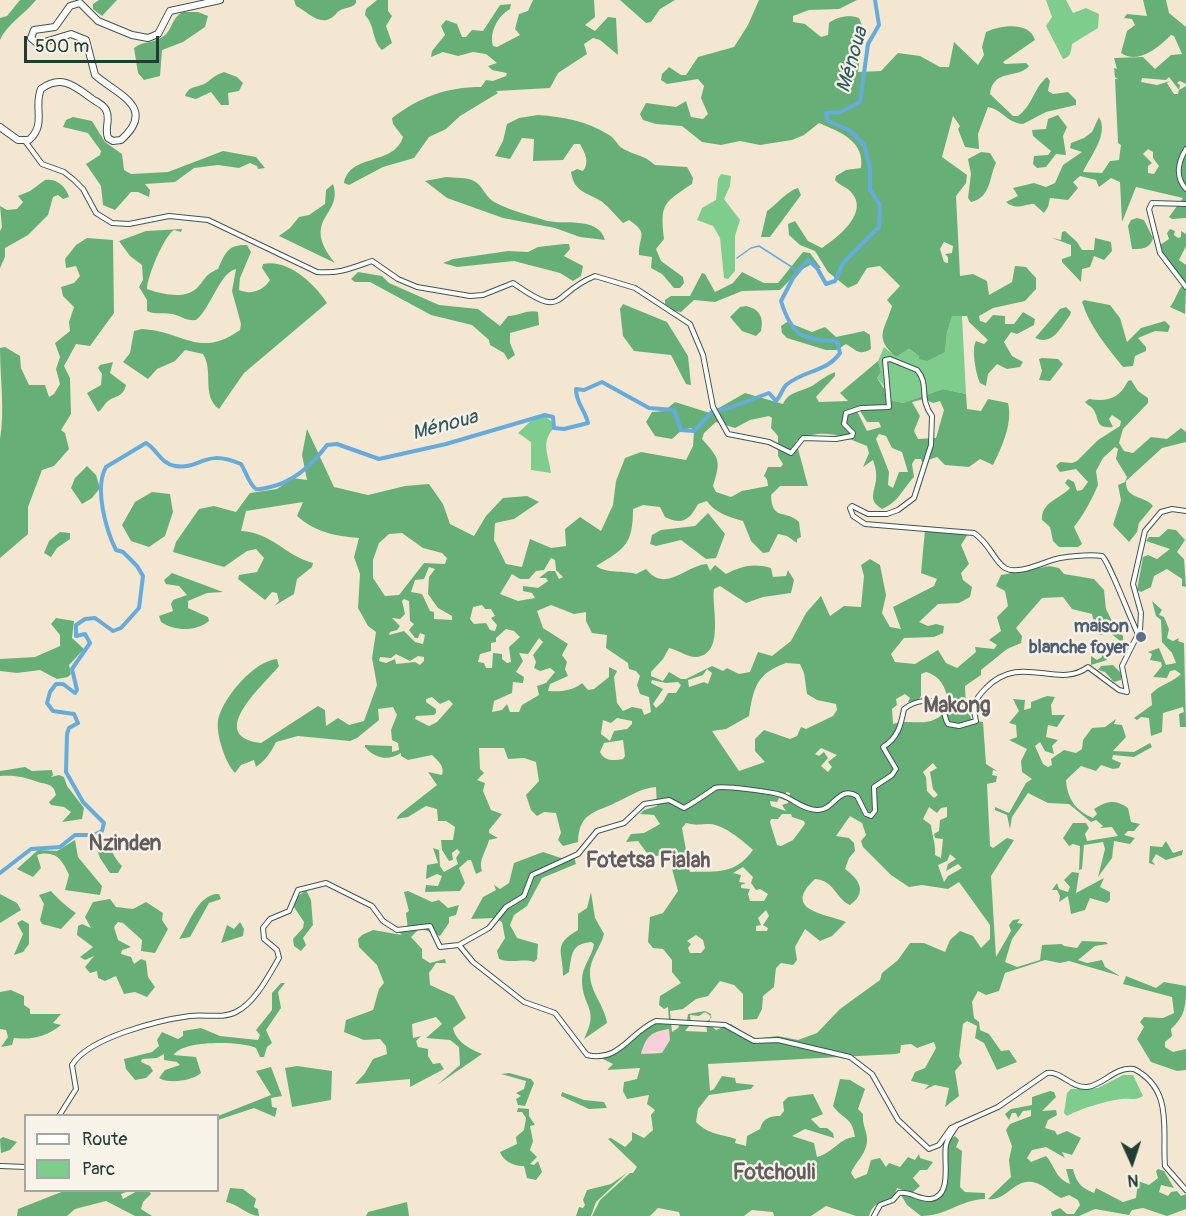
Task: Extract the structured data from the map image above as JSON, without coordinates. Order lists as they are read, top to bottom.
{
  "districts": [
    "Makong",
    "Nzinden",
    "Fotetsa Fialah",
    "Fotchouli"
  ],
  "water": ["Ménoua"],
  "places": ["maison blanche foyer"],
  "legend": ["Route", "Parc"],
  "scale_bar": "500 m",
  "north": "bottom"
}
